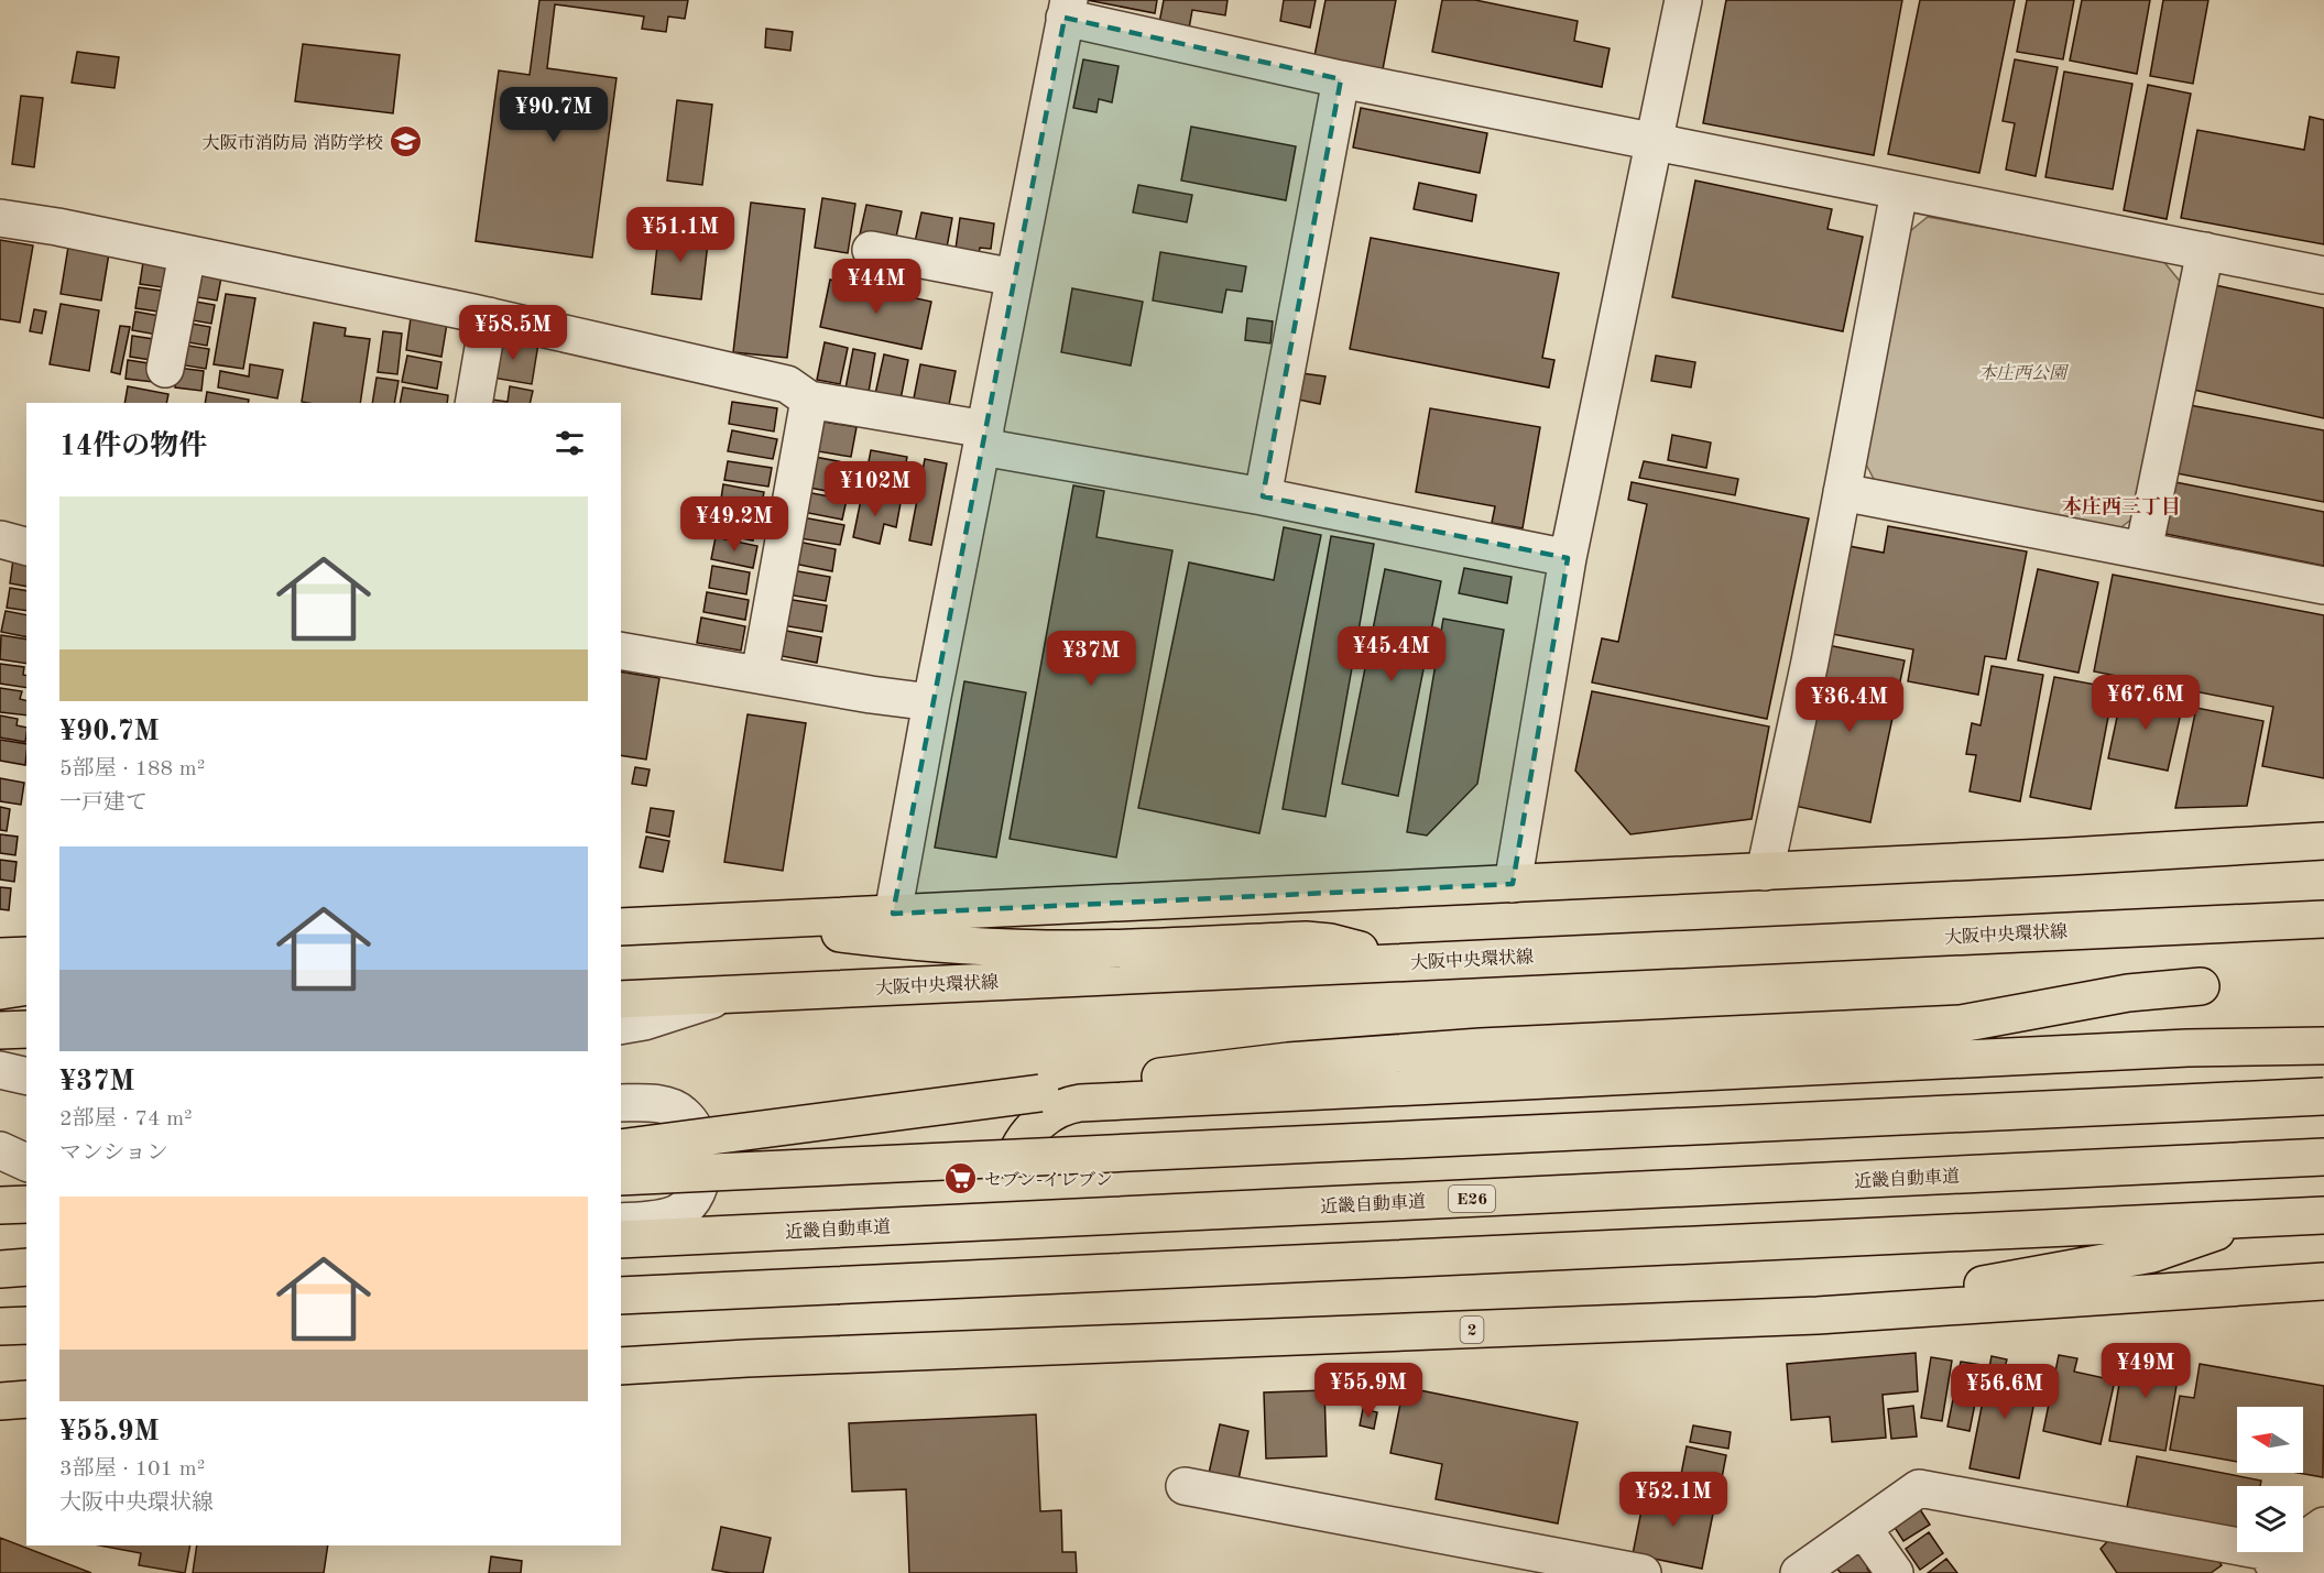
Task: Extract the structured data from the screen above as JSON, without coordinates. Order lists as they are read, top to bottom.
{
  "streets": {
    "main road": [
      "大阪中央環状線",
      "近畿自動車道",
      "E26",
      "2"
    ]
  },
  "districts": ["本庄西三丁目"],
  "parks": ["本庄西公園"],
  "places": {
    "school or university": ["大阪市消防局 消防学校"],
    "supermarket": ["セブン-イレブン"]
  },
  "north": "left",
  "page": {
    "price": [
      "¥90.7M",
      "¥51.1M",
      "¥44M",
      "¥58.5M",
      "¥102M",
      "¥49.2M",
      "¥45.4M",
      "¥37M",
      "¥67.6M",
      "¥36.4M",
      "¥49M",
      "¥55.9M",
      "¥56.6M",
      "¥52.1M"
    ],
    "heading": "14件の物件",
    "list": [
      {
        "name": "¥90.7M",
        "note": "5部屋 · 188 m² · 一戸建て"
      },
      {
        "name": "¥37M",
        "note": "2部屋 · 74 m² · マンション"
      },
      {
        "name": "¥55.9M",
        "note": "3部屋 · 101 m² · 大阪中央環状線"
      }
    ]
  }
}
